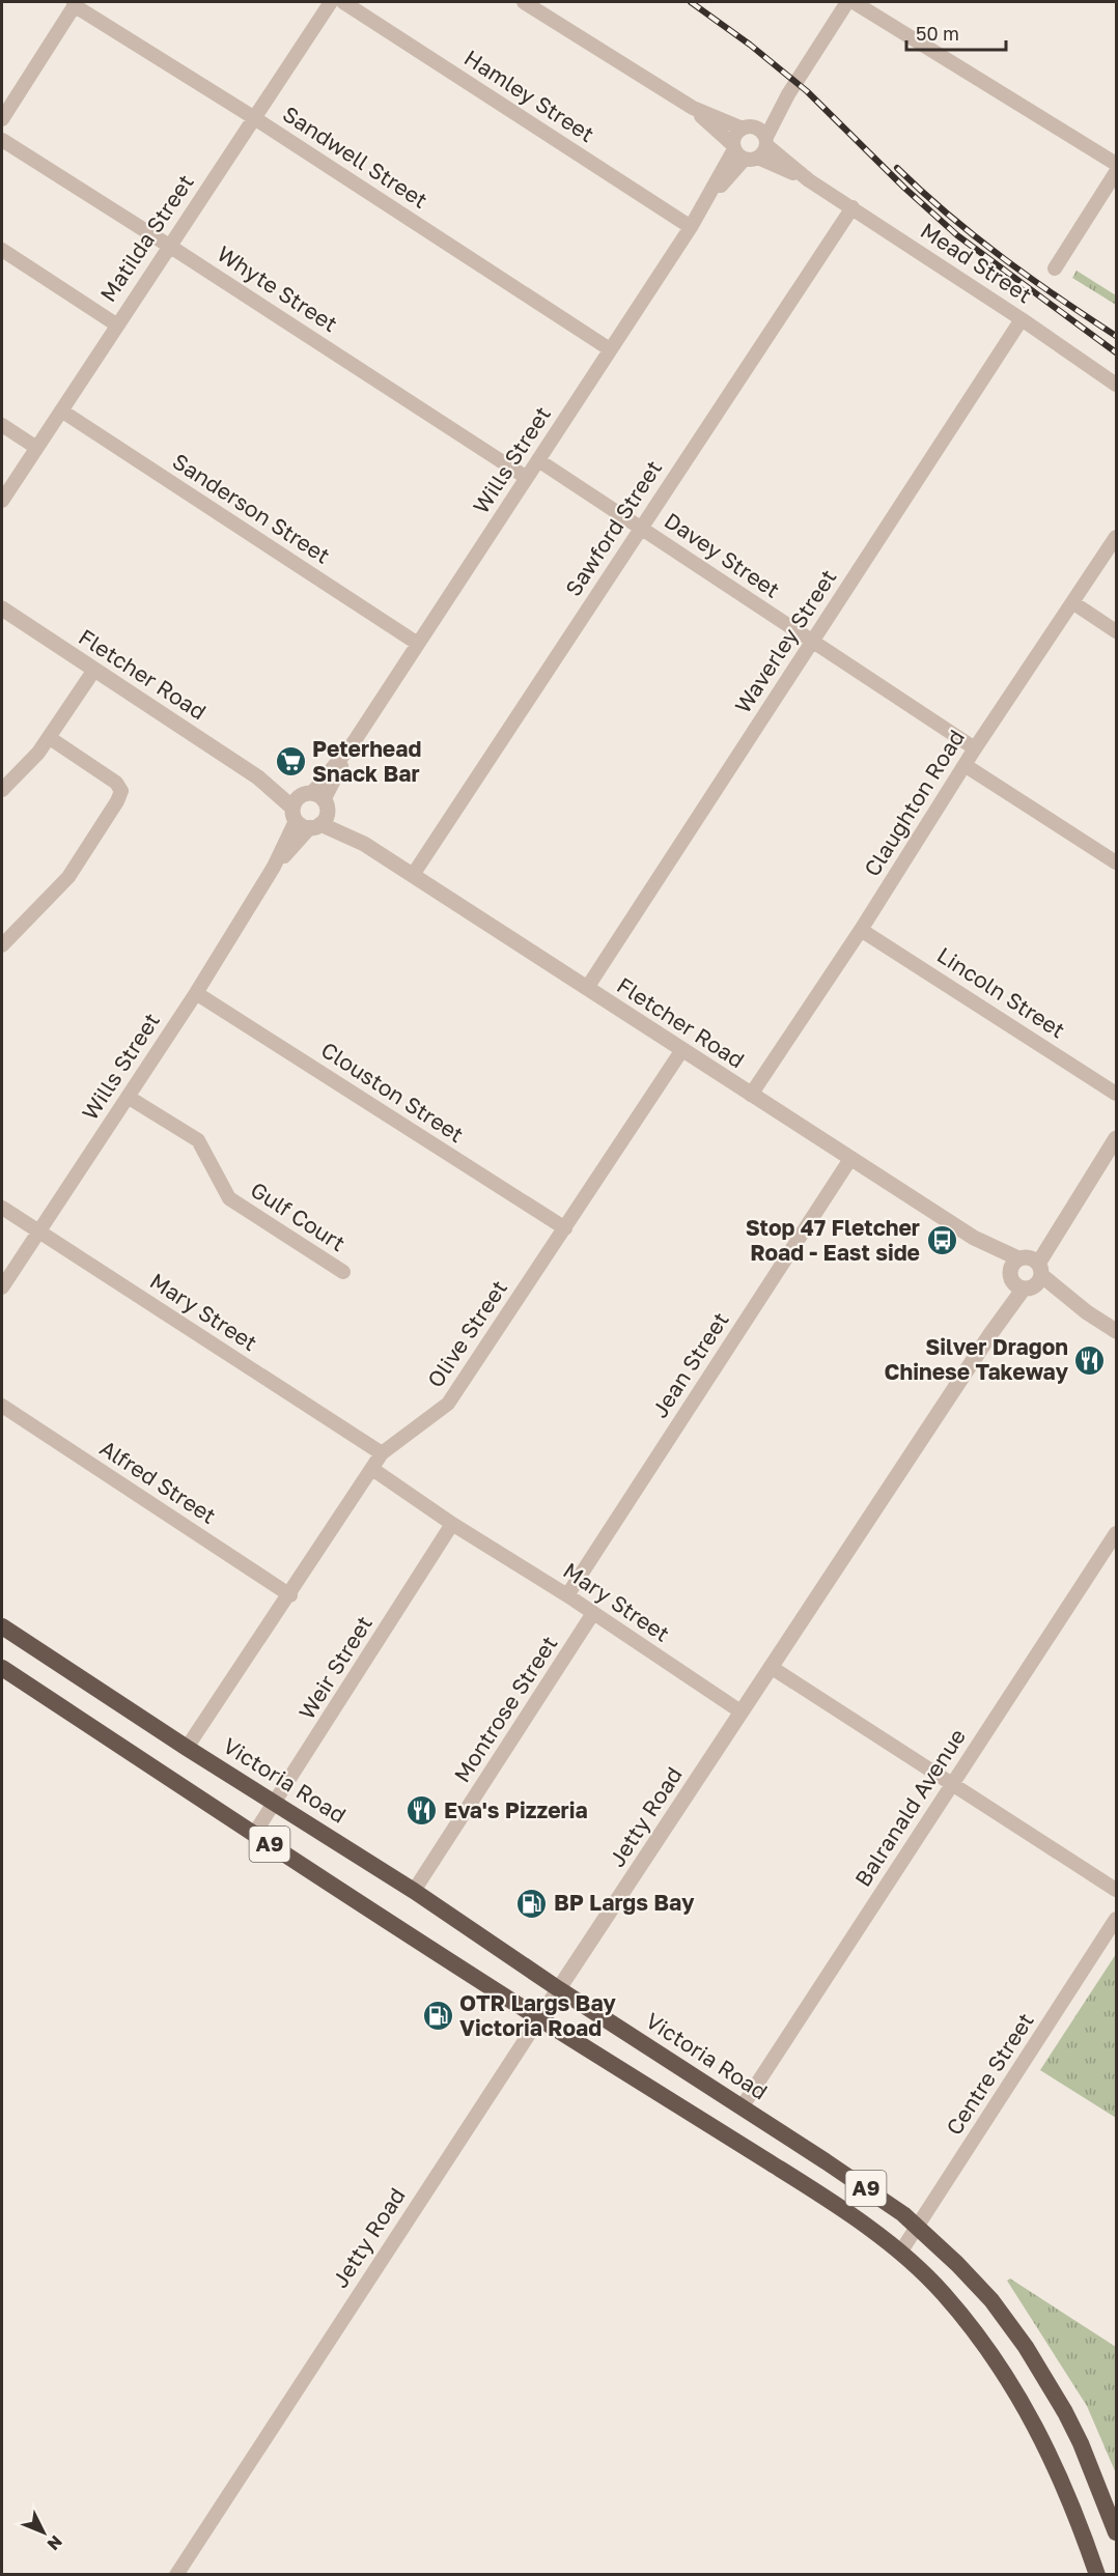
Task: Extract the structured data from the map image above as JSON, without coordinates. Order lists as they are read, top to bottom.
{
  "streets": {
    "highway": ["Victoria Road", "A9"],
    "street": [
      "Hamley Street",
      "Sandwell Street",
      "Matilda Street",
      "Mead Street",
      "Whyte Street",
      "Wills Street",
      "Sanderson Street",
      "Sawford Street",
      "Davey Street",
      "Waverley Street",
      "Fletcher Road",
      "Claughton Road",
      "Lincoln Street",
      "Clouston Street",
      "Gulf Court",
      "Mary Street",
      "Olive Street",
      "Jean Street",
      "Alfred Street",
      "Weir Street",
      "Montrose Street",
      "Balranald Avenue",
      "Jetty Road",
      "Centre Street"
    ]
  },
  "crossings": [
    ["Hamley Street", "Wills Street"],
    ["Sandwell Street", "Matilda Street"],
    ["Sandwell Street", "Wills Street"],
    ["Matilda Street", "Whyte Street"],
    ["Matilda Street", "Sanderson Street"],
    ["Mead Street", "Wills Street"],
    ["Mead Street", "Sawford Street"],
    ["Mead Street", "Waverley Street"],
    ["Whyte Street", "Wills Street"],
    ["Wills Street", "Sanderson Street"],
    ["Wills Street", "Davey Street"],
    ["Wills Street", "Fletcher Road"],
    ["Wills Street", "Clouston Street"],
    ["Wills Street", "Gulf Court"],
    ["Wills Street", "Mary Street"],
    ["Sawford Street", "Davey Street"],
    ["Sawford Street", "Fletcher Road"],
    ["Davey Street", "Waverley Street"],
    ["Davey Street", "Claughton Road"],
    ["Waverley Street", "Fletcher Road"],
    ["Fletcher Road", "Claughton Road"],
    ["Fletcher Road", "Olive Street"],
    ["Fletcher Road", "Jean Street"],
    ["Fletcher Road", "Jetty Road"],
    ["Claughton Road", "Lincoln Street"],
    ["Clouston Street", "Olive Street"],
    ["Mary Street", "Olive Street"],
    ["Mary Street", "Jean Street"],
    ["Mary Street", "Weir Street"],
    ["Mary Street", "Montrose Street"],
    ["Mary Street", "Jetty Road"],
    ["Olive Street", "Alfred Street"],
    ["Olive Street", "Victoria Road"],
    ["Weir Street", "Victoria Road"],
    ["Weir Street", "A9"],
    ["Montrose Street", "Victoria Road"],
    ["Victoria Road", "Balranald Avenue"],
    ["Victoria Road", "Jetty Road"],
    ["Victoria Road", "Centre Street"],
    ["Jetty Road", "A9"],
    ["A9", "Centre Street"]
  ],
  "places": {
    "supermarket": ["Peterhead Snack Bar"],
    "bus stop": ["Stop 47 Fletcher Road - East side"],
    "restaurant": ["Silver Dragon Chinese Takeway", "Eva's Pizzeria"],
    "fuel station": ["BP Largs Bay", "OTR Largs Bay Victoria Road"]
  },
  "scale_bar": "50 m",
  "north": "bottom right"
}
